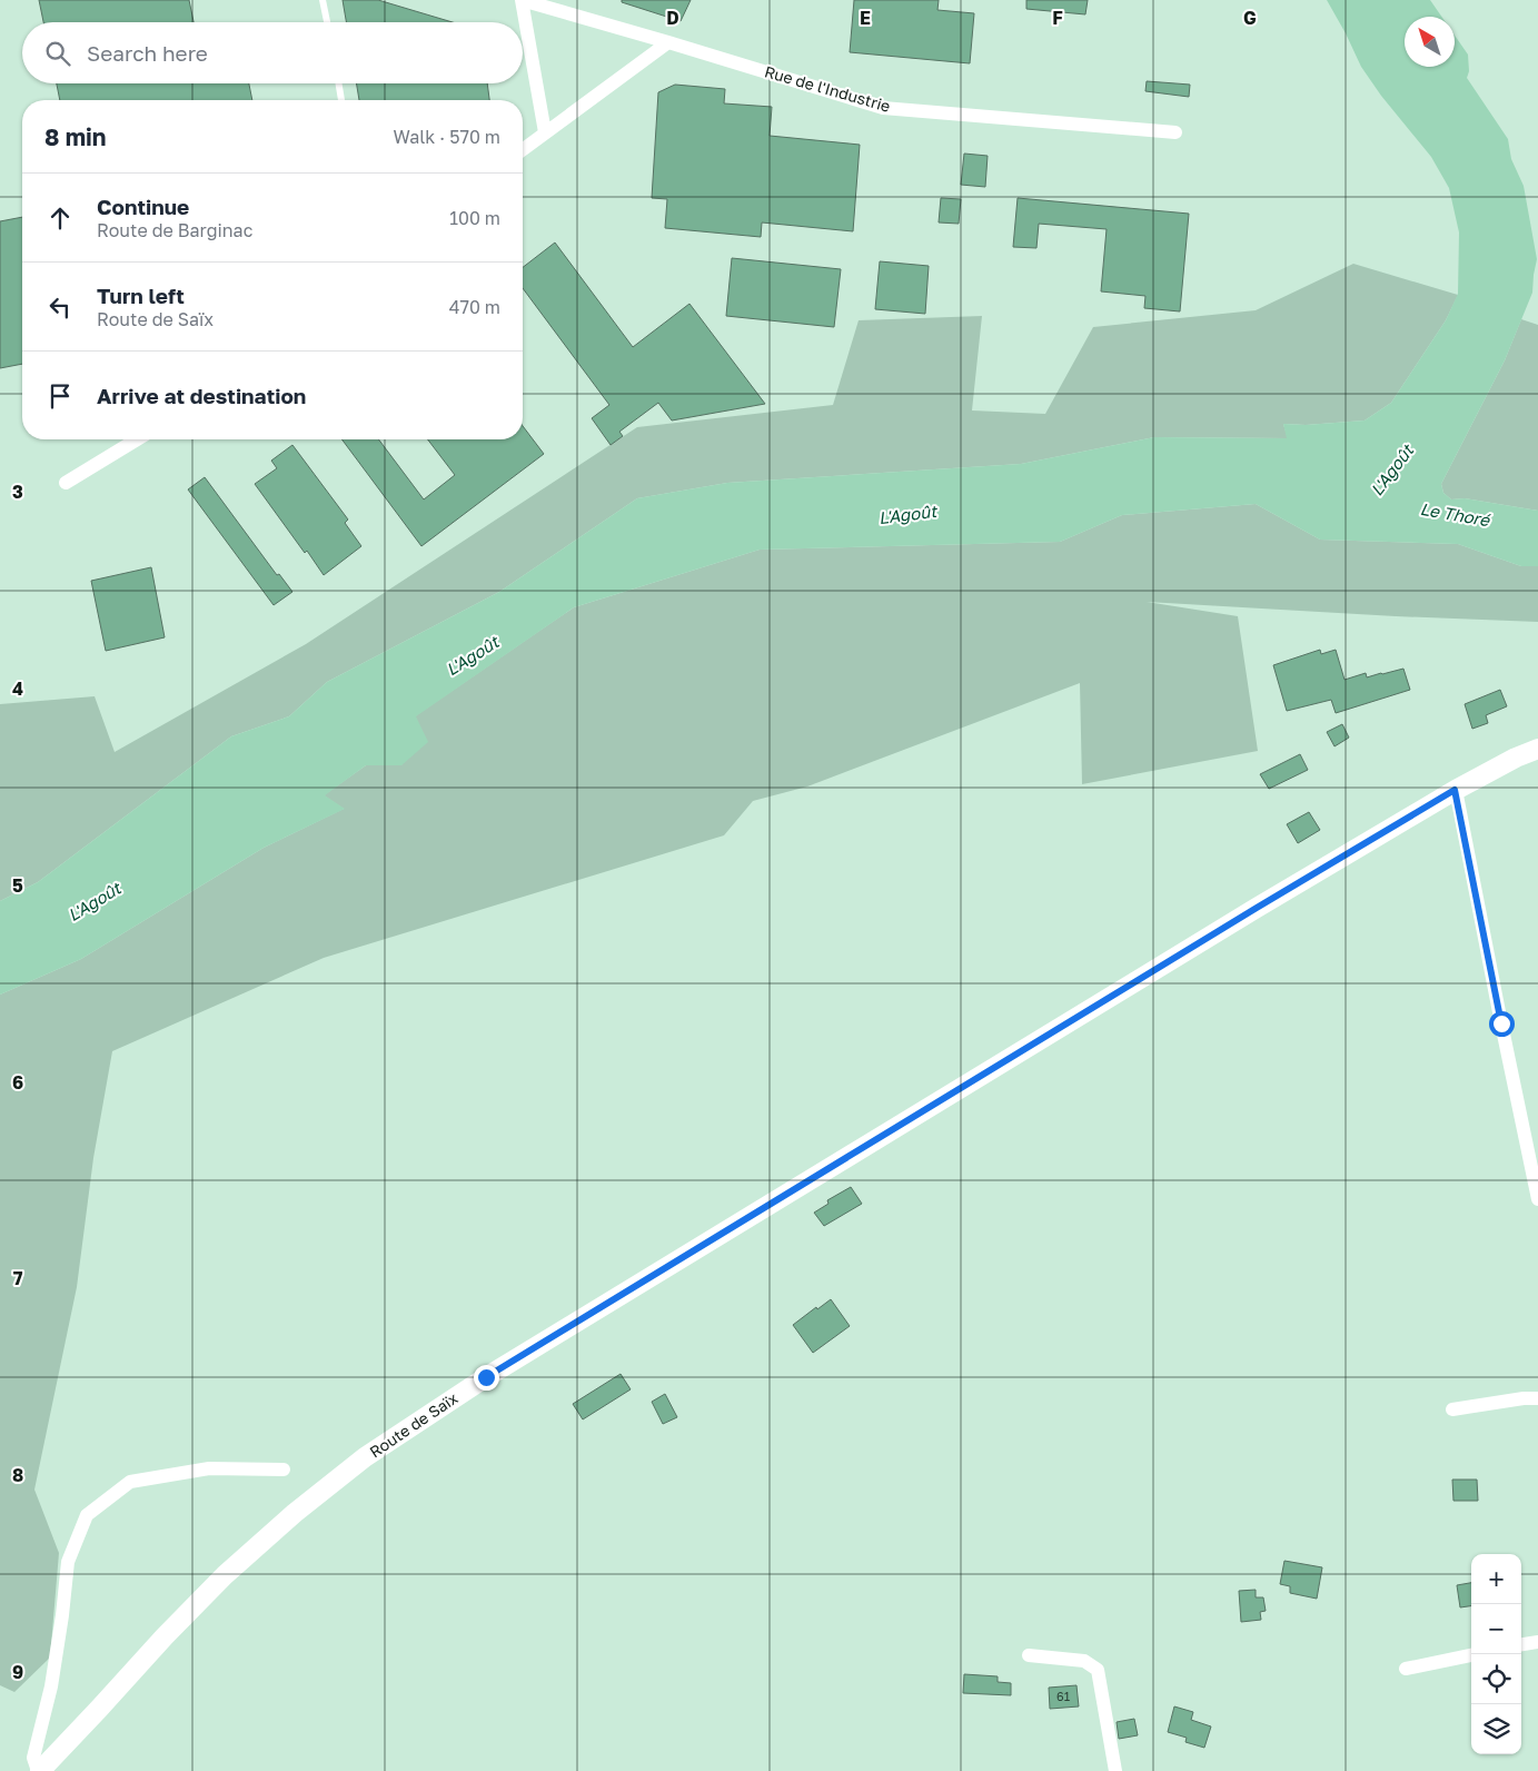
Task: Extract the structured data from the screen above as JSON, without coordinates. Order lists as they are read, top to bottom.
{
  "streets": {
    "street": ["Rue de l'Industrie", "Route de Saïx"]
  },
  "water": ["L'Agoût", "Le Thoré"],
  "house_numbers": ["61"],
  "north": "top left",
  "page": {
    "search": "Search here",
    "heading": ["8 min", "Walk · 570 m"],
    "list": [
      ["Continue", "Route de Barginac", "100 m"],
      ["Turn left", "Route de Saïx", "470 m"],
      "Arrive at destination"
    ],
    "map_buttons": ["+", "−"]
  },
  "grid": {
    "columns": [
      "D",
      "E",
      "F",
      "G"
    ],
    "rows": [
      "3",
      "4",
      "5",
      "6",
      "7",
      "8",
      "9"
    ]
  }
}
